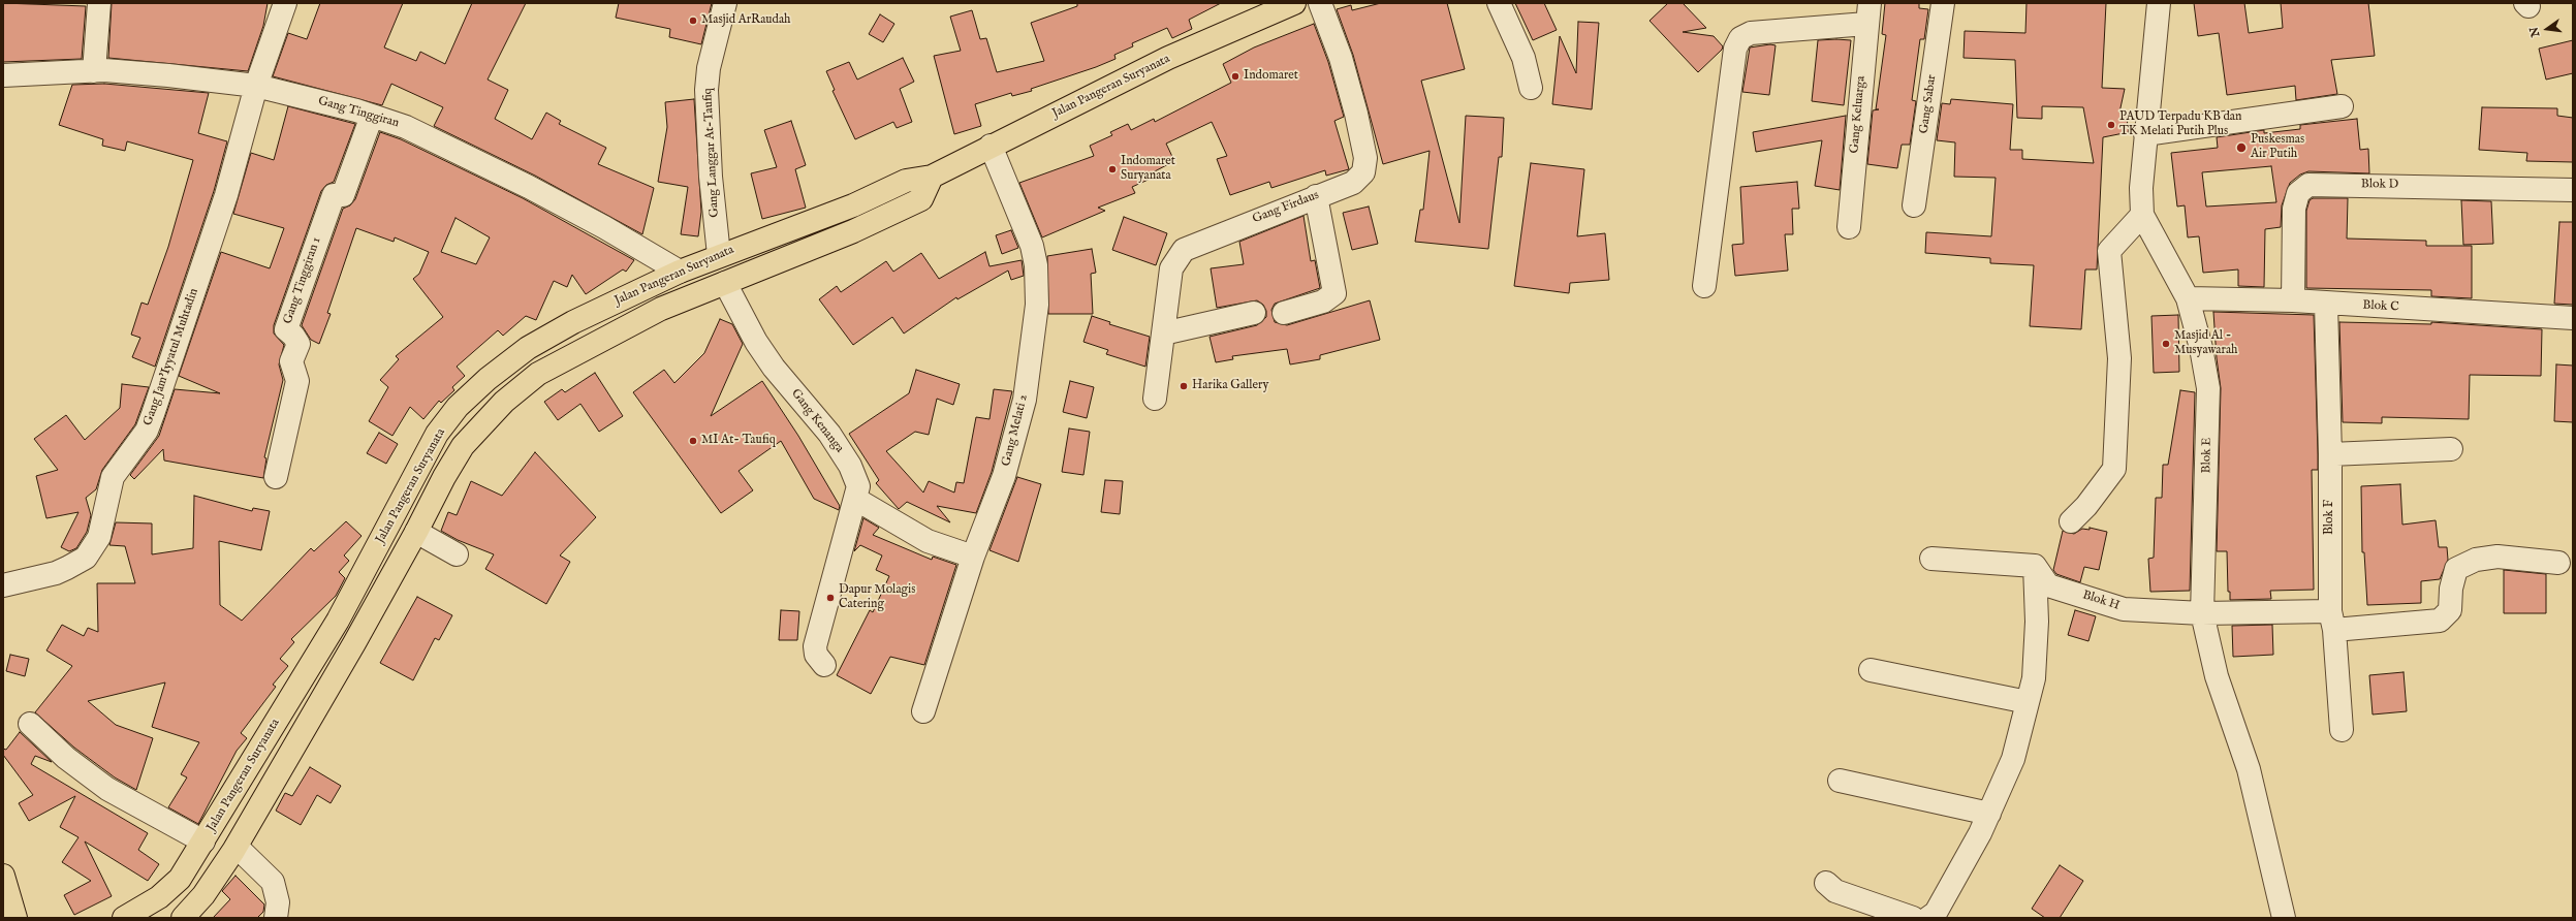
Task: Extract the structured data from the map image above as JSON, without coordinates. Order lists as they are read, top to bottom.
{
  "streets": {
    "main road": ["Jalan Pangeran Suryanata"],
    "street": [
      "Gang Sabar",
      "Gang Tinggiran",
      "Gang Keluarga",
      "Gang Langgar At-Taufiq",
      "Blok D",
      "Gang Firdaus",
      "Gang Tinggiran 1",
      "Blok C",
      "Gang Jam'Iyyatul Muhtadin",
      "Gang Kenanga",
      "Gang Melati 2",
      "Blok E",
      "Blok F",
      "Blok H"
    ]
  },
  "crossings": [
    ["Jalan Pangeran Suryanata", "Gang Tinggiran"],
    ["Jalan Pangeran Suryanata", "Gang Langgar At-Taufiq"],
    ["Jalan Pangeran Suryanata", "Gang Kenanga"],
    ["Jalan Pangeran Suryanata", "Gang Melati 2"],
    ["Gang Tinggiran", "Gang Tinggiran 1"],
    ["Gang Tinggiran", "Gang Jam'Iyyatul Muhtadin"],
    ["Blok D", "Blok C"],
    ["Blok C", "Blok E"],
    ["Blok C", "Blok F"],
    ["Blok E", "Blok H"],
    ["Blok F", "Blok H"]
  ],
  "places": [
    "Masjid ArRaudah",
    "Indomaret",
    "PAUD Terpadu KB dan TK Melati Putih Plus",
    "Puskesmas Air Putih",
    "Indomaret Suryanata",
    "Masjid Al - Musyawarah",
    "Harika Gallery",
    "MI At- Taufiq",
    "Dapur Molagis Catering"
  ],
  "north": "left"
}
